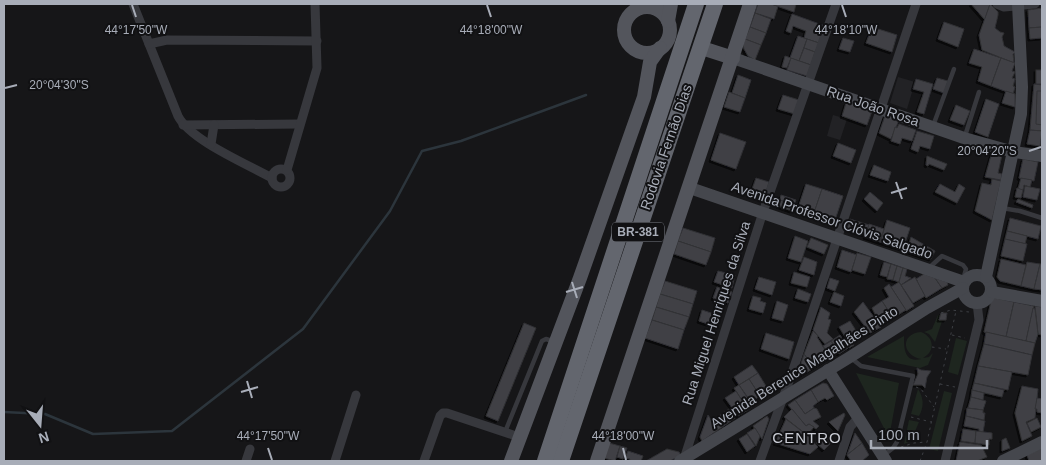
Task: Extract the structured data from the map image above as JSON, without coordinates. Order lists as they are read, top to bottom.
{
  "streets": {
    "highway": ["Rodovia Fernão Dias", "BR-381"],
    "main road": ["Rua João Rosa", "Avenida Professor Clóvis Salgado", "Avenida Berenice Magalhães Pinto"],
    "street": ["Rua Miguel Henriques da Silva"]
  },
  "crossings": [
    ["Rua João Rosa", "Rodovia Fernão Dias"],
    ["Rua João Rosa", "Rua Miguel Henriques da Silva"],
    ["Avenida Professor Clóvis Salgado", "Rua Miguel Henriques da Silva"],
    ["Avenida Professor Clóvis Salgado", "Avenida Berenice Magalhães Pinto"],
    ["Rua Miguel Henriques da Silva", "Avenida Berenice Magalhães Pinto"]
  ],
  "districts": ["CENTRO"],
  "scale_bar": "100 m",
  "north": "bottom",
  "coordinates": [
    "44°17'50\"W",
    "44°18'00\"W",
    "44°18'10\"W",
    "20°04'30\"S",
    "20°04'20\"S"
  ]
}
